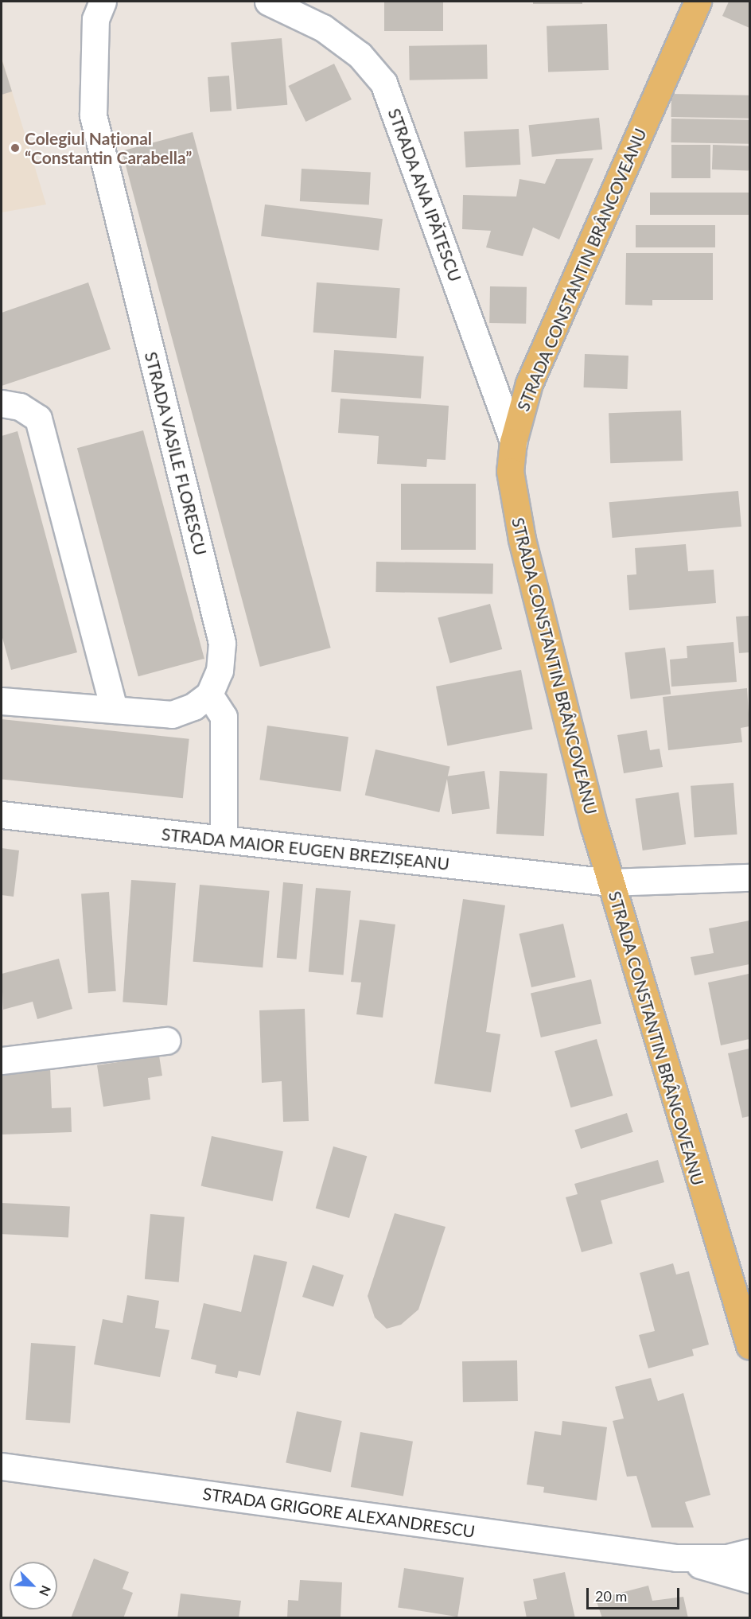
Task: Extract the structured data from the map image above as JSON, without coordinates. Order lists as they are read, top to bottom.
{
  "streets": {
    "main road": ["STRADA CONSTANTIN BRÂNCOVEANU"],
    "street": [
      "STRADA ANA IPĂTESCU",
      "STRADA VASILE FLORESCU",
      "STRADA MAIOR EUGEN BREZIȘEANU",
      "STRADA GRIGORE ALEXANDRESCU"
    ]
  },
  "crossings": [
    ["STRADA ANA IPĂTESCU", "STRADA CONSTANTIN BRÂNCOVEANU"],
    ["STRADA CONSTANTIN BRÂNCOVEANU", "STRADA MAIOR EUGEN BREZIȘEANU"]
  ],
  "places": ["Colegiul Național “Constantin Carabella”"],
  "scale_bar": "20 m",
  "north": "bottom right"
}
